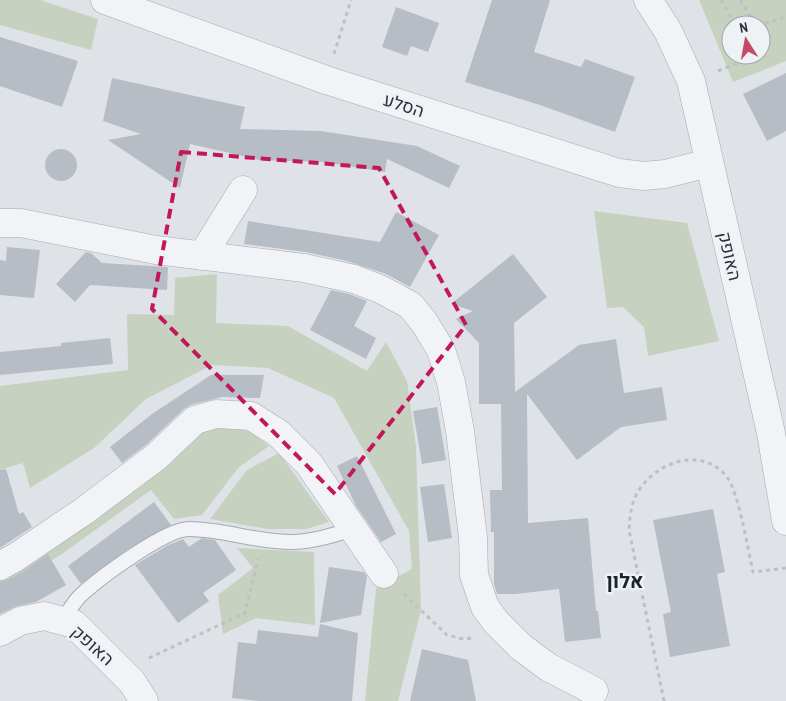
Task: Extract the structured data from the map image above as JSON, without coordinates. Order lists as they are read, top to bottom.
{
  "streets": {
    "street": ["הסלע", "האופק"]
  },
  "crossings": [
    ["הסלע", "האופק"]
  ],
  "districts": ["אלון"],
  "north": "top"
}
